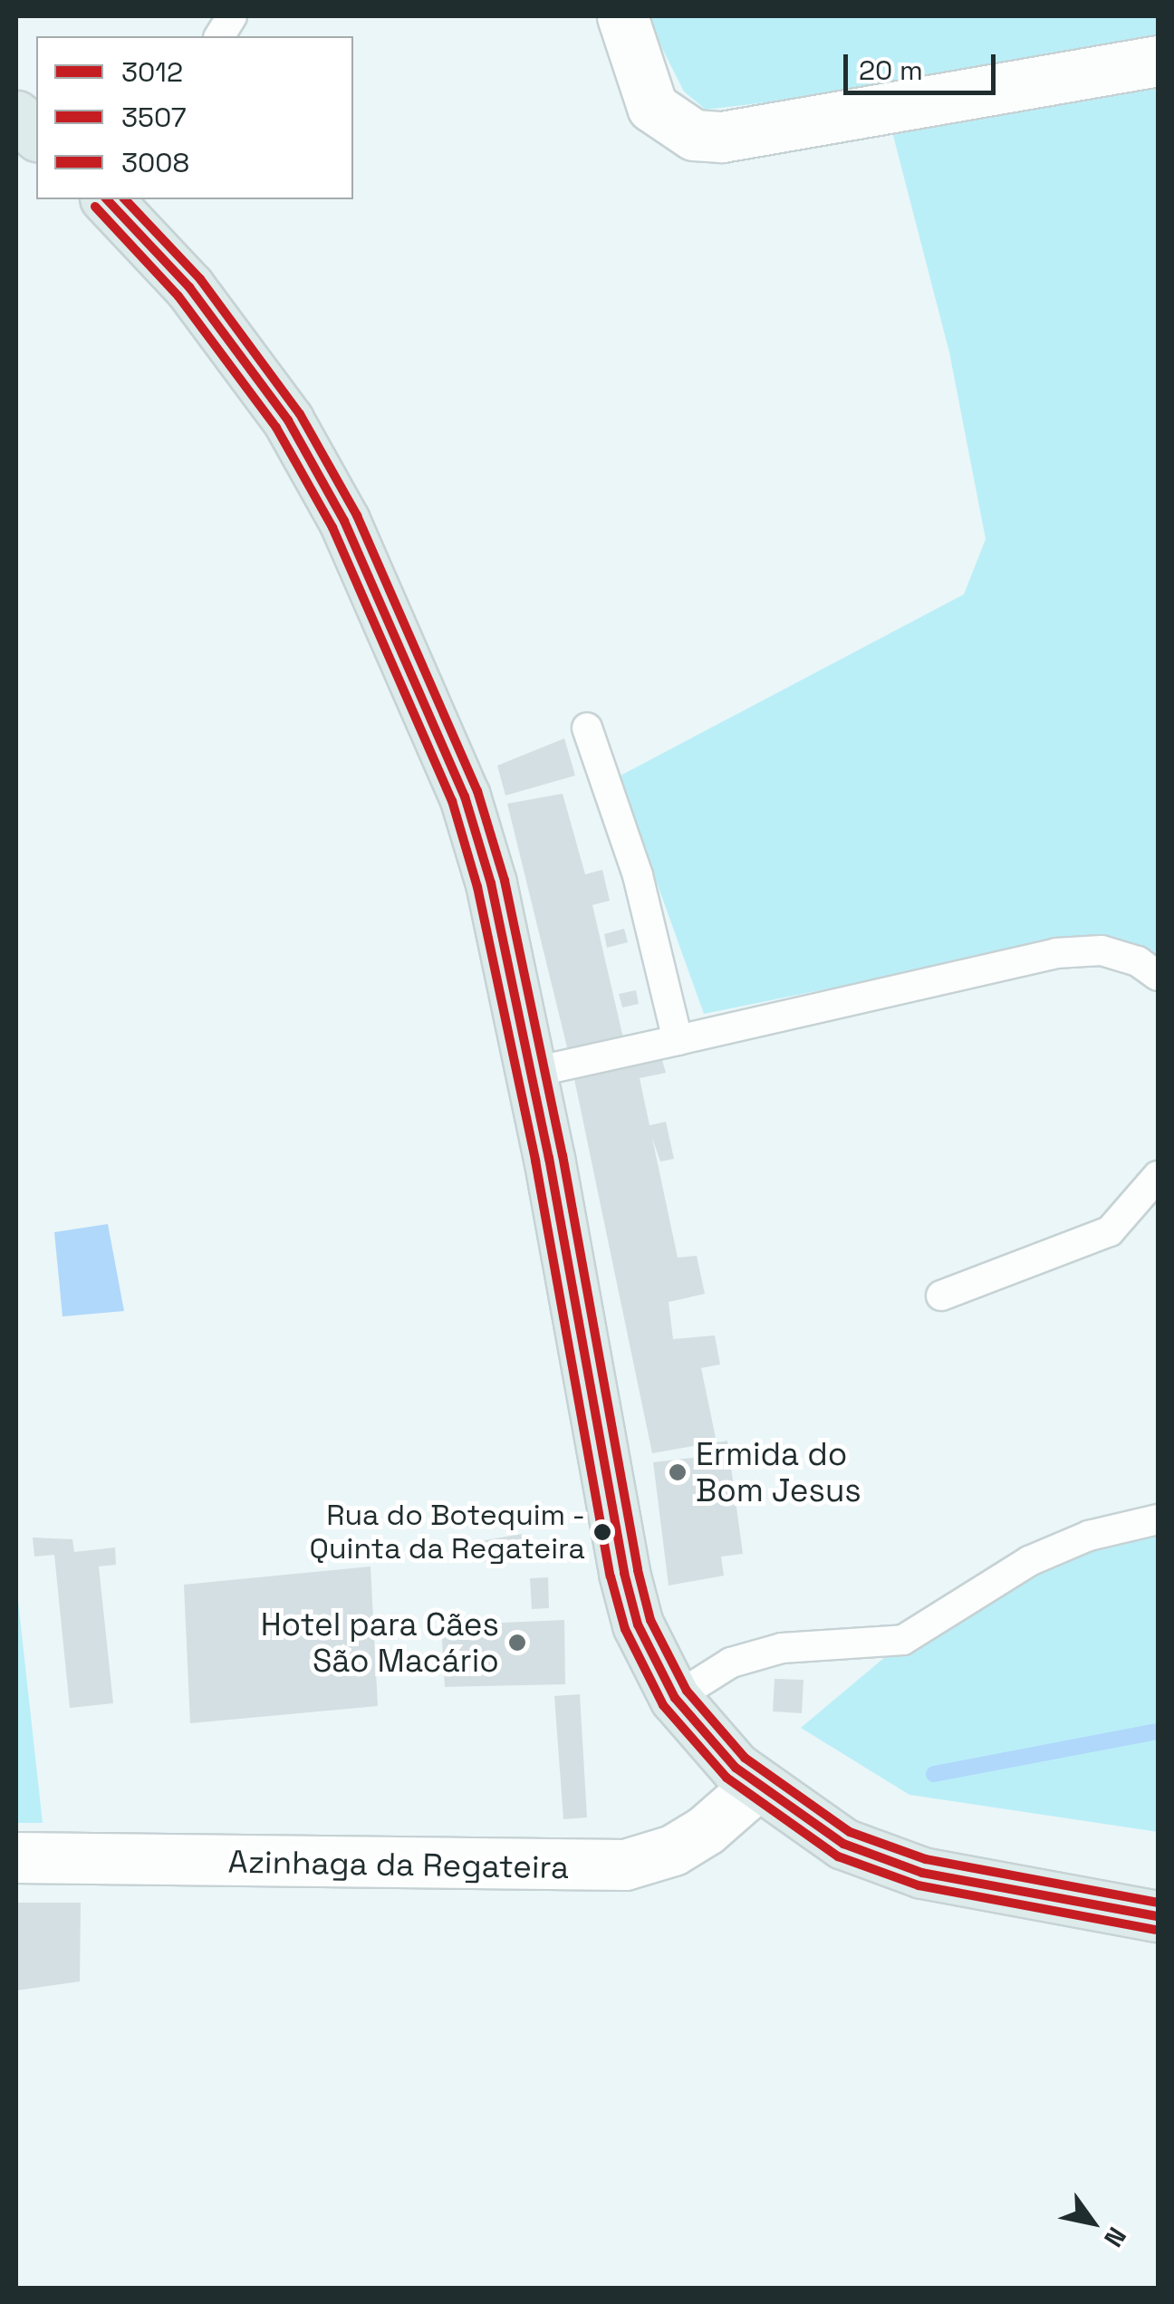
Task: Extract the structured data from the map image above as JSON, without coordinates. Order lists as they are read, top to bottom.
{
  "streets": {
    "street": ["Azinhaga da Regateira"]
  },
  "places": ["Ermida do Bom Jesus", "Rua do Botequim - Quinta da Regateira", "Hotel para Cães São Macário"],
  "lines": ["transit line 3012", "transit line 3008", "transit line 3507"],
  "legend": ["3012", "3507", "3008"],
  "scale_bar": "20 m",
  "north": "bottom right"
}
